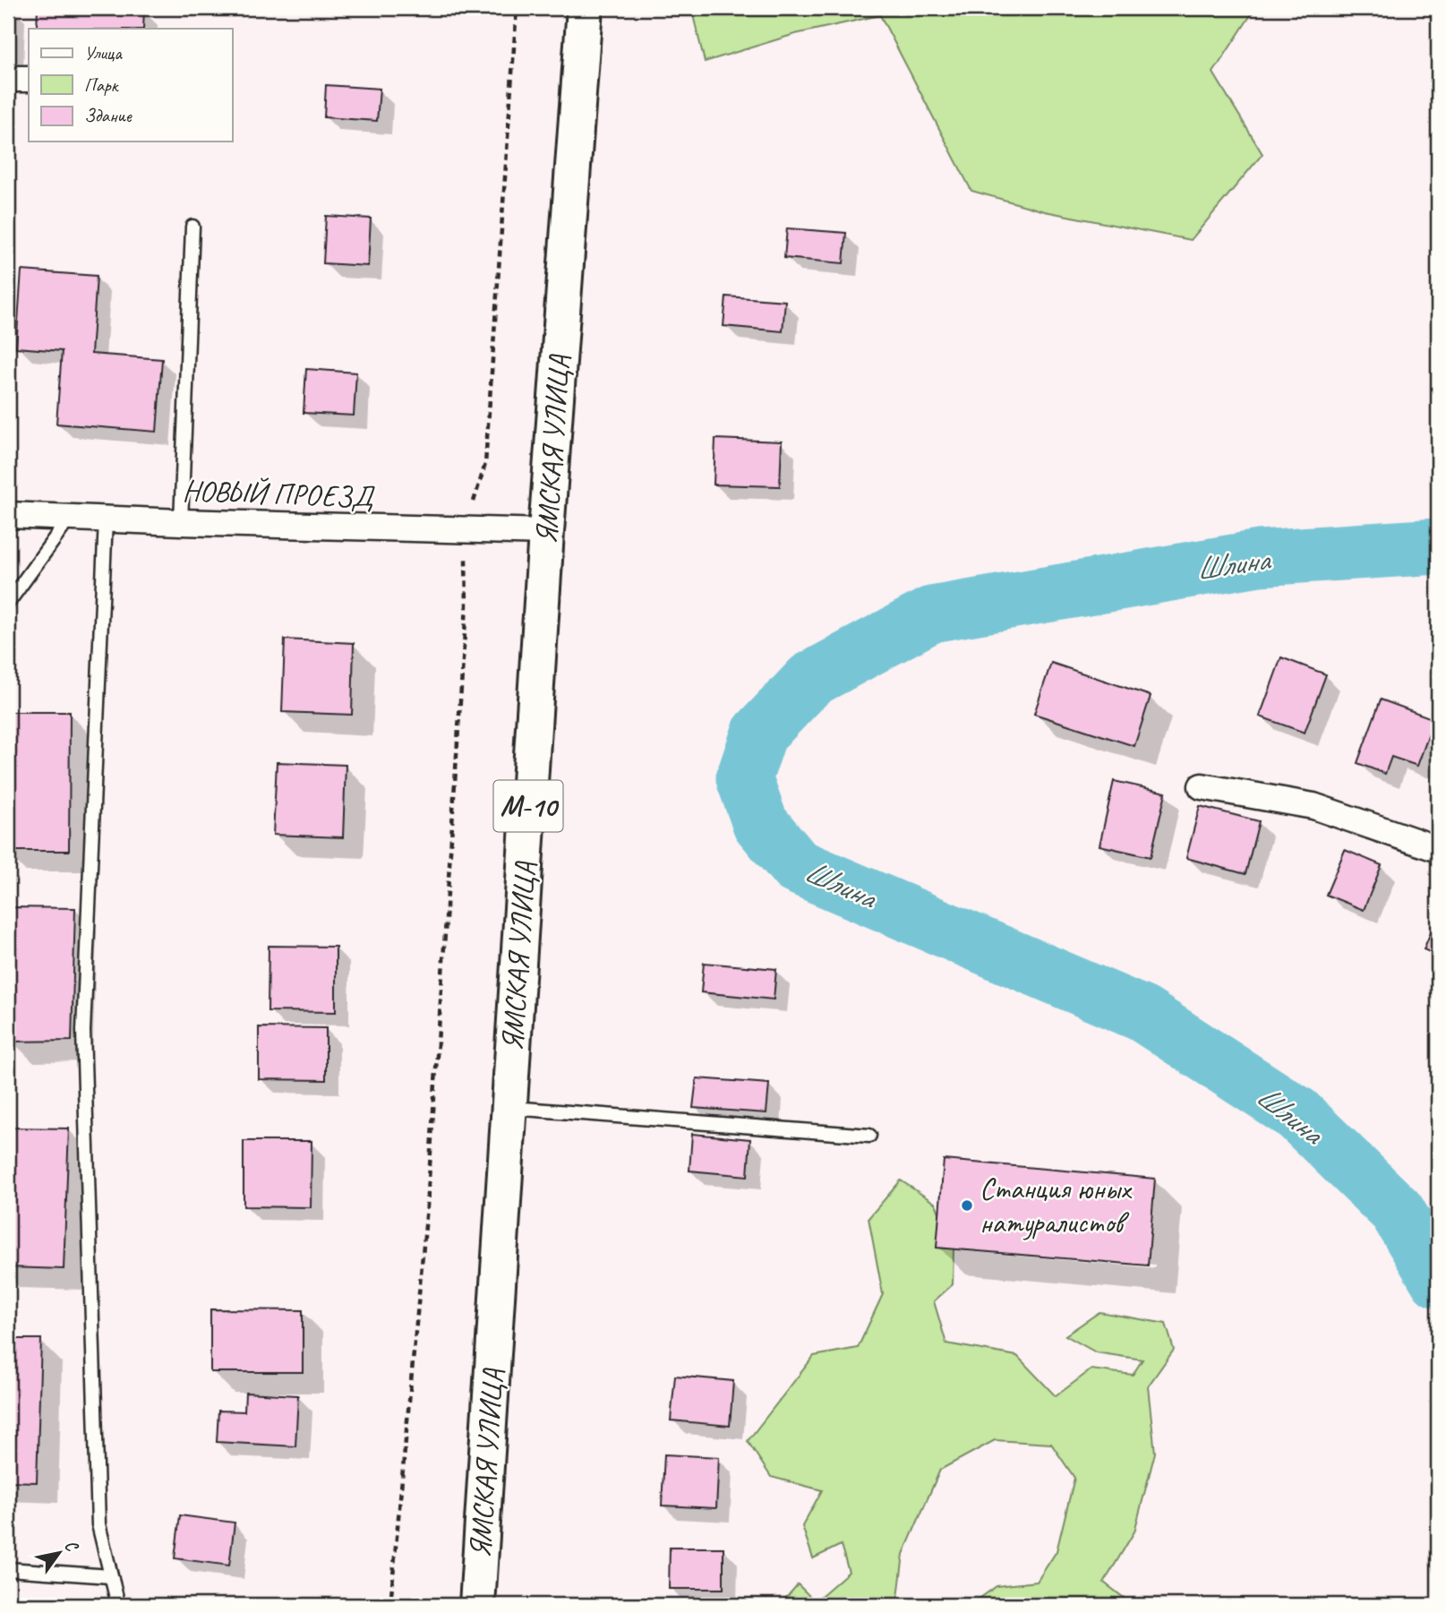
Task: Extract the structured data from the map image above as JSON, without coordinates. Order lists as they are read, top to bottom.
{
  "streets": {
    "highway": ["ЯМСКАЯ УЛИЦА", "М-10"],
    "street": ["НОВЫЙ ПРОЕЗД"]
  },
  "crossings": [
    ["ЯМСКАЯ УЛИЦА", "НОВЫЙ ПРОЕЗД"]
  ],
  "water": ["Шлина"],
  "places": ["Станция юных натуралистов"],
  "legend": ["Улица", "Парк", "Здание"],
  "north": "top right"
}
